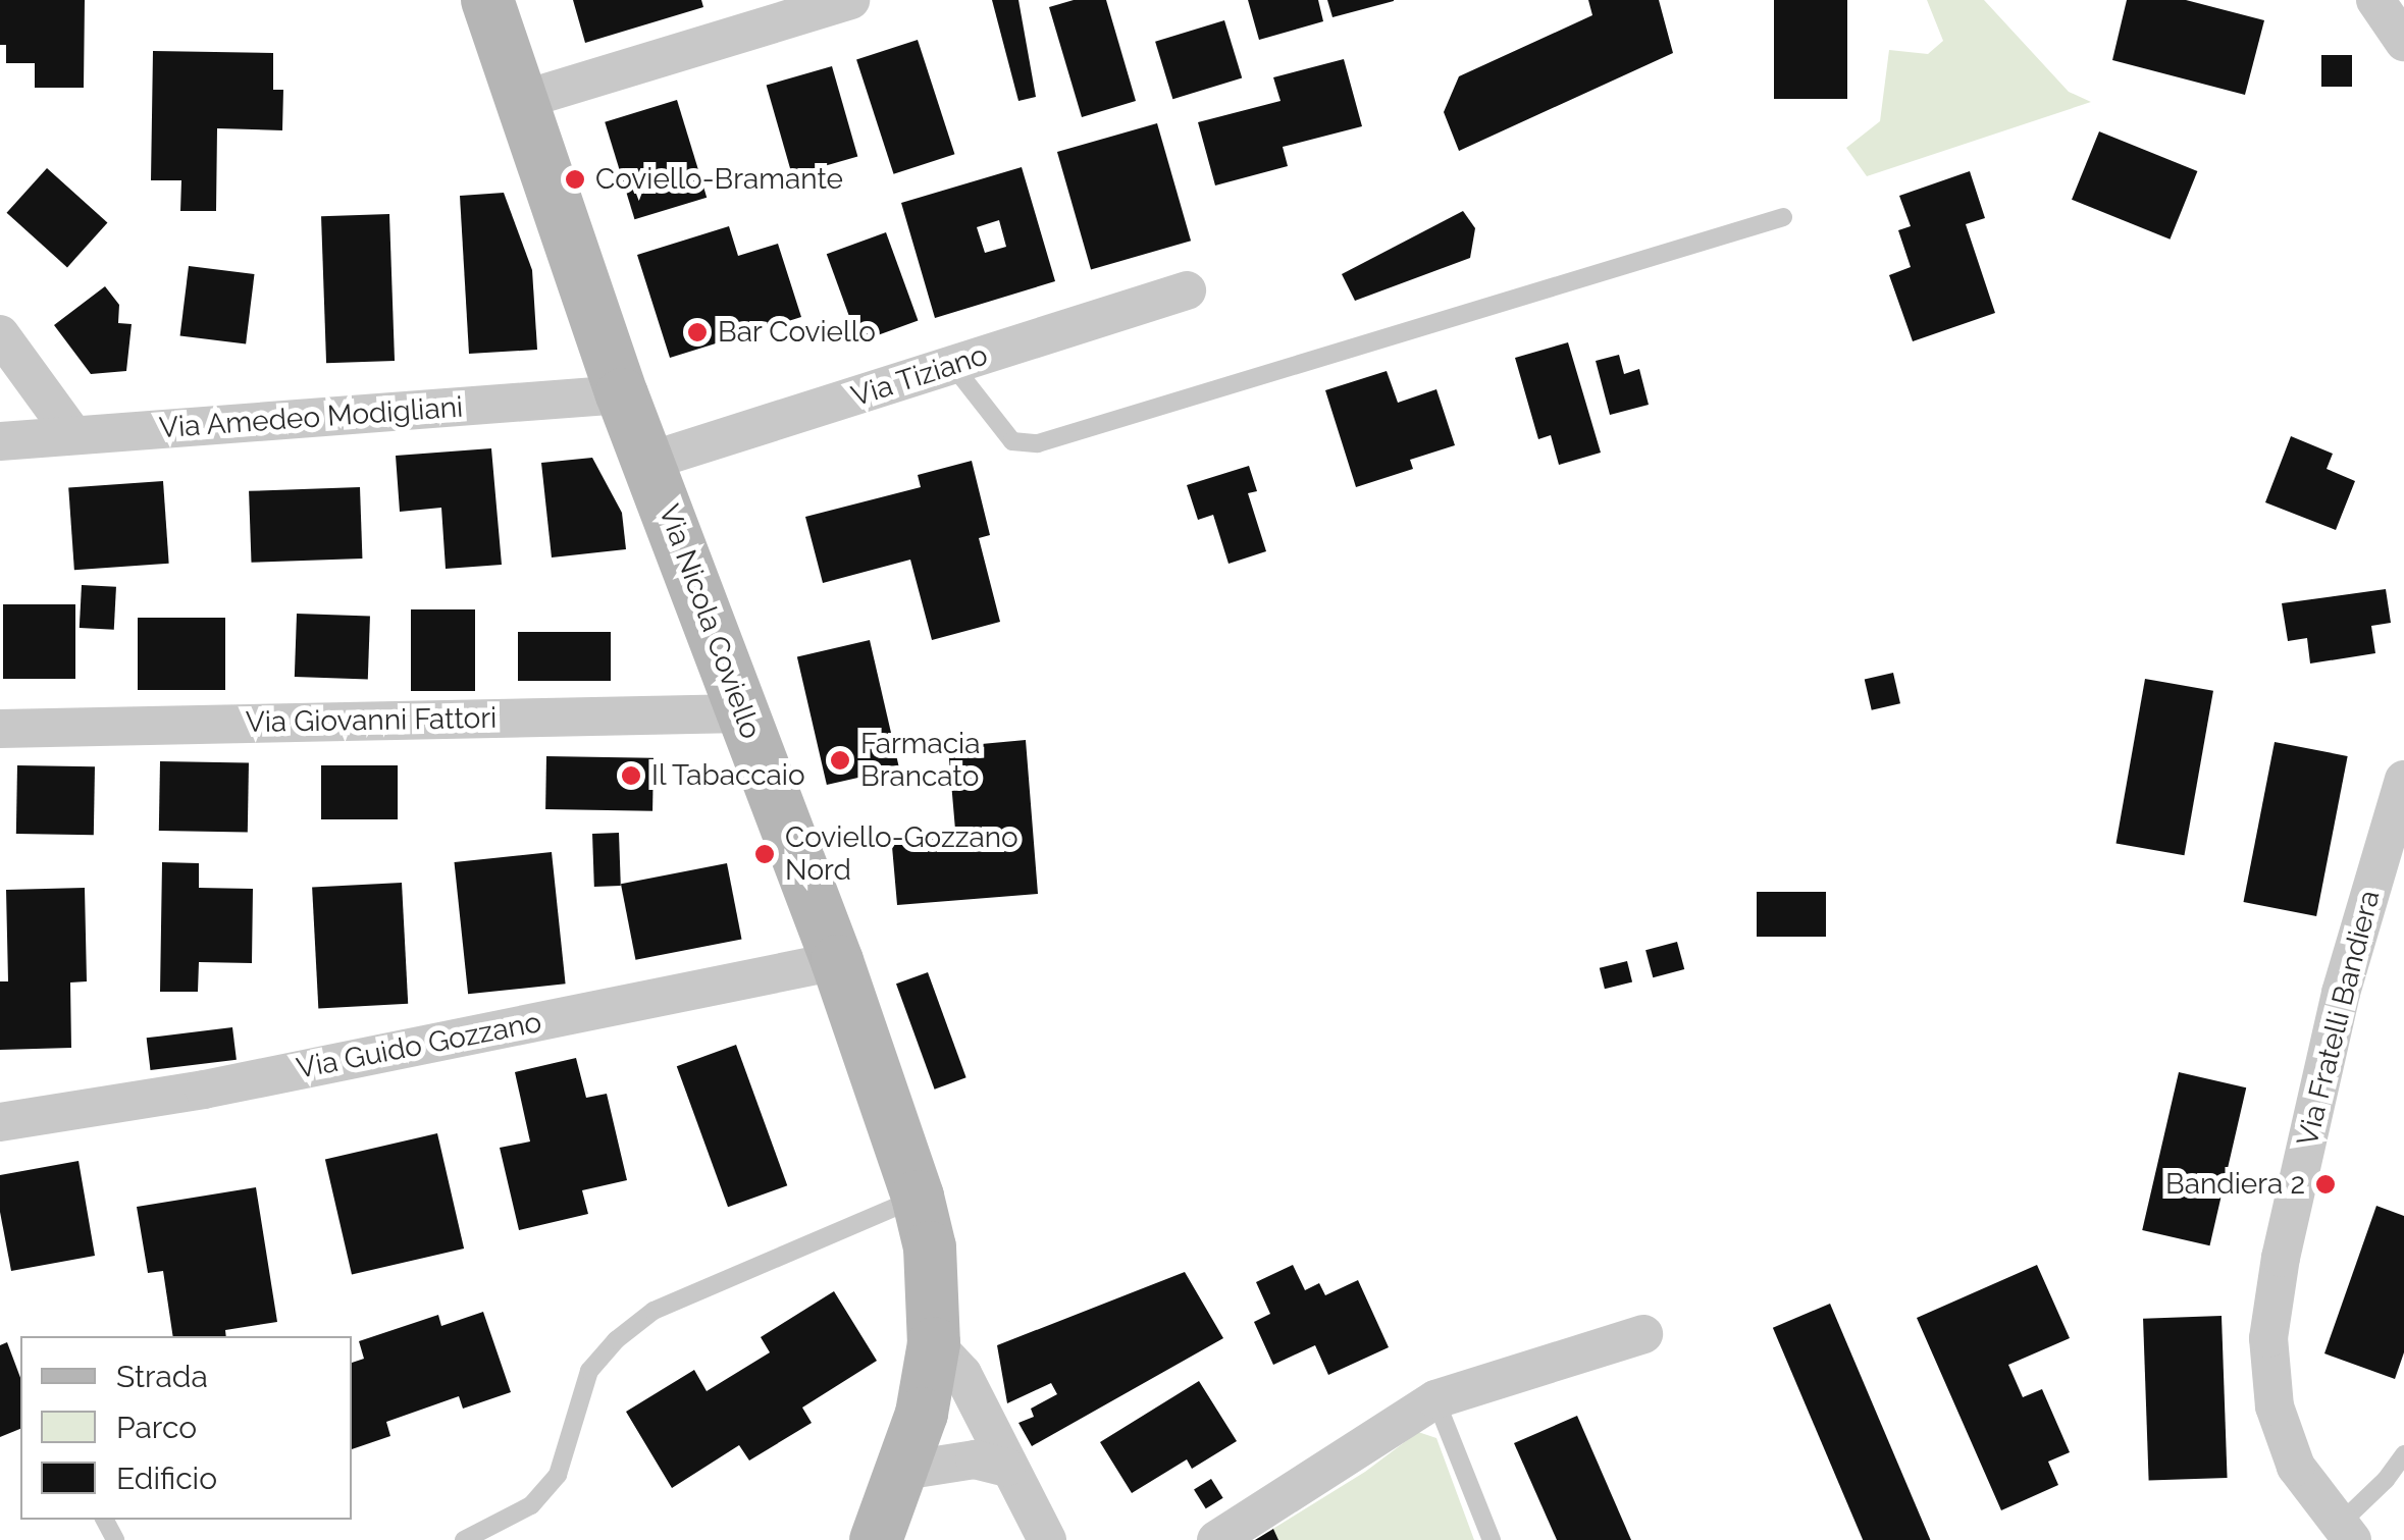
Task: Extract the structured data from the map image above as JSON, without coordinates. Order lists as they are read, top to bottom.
{
  "streets": {
    "main road": ["Via Nicola Coviello"],
    "street": [
      "Via Tiziano",
      "Via Amedeo Modigliani",
      "Via Giovanni Fattori",
      "Via Fratelli Bandiera",
      "Via Guido Gozzano"
    ]
  },
  "crossings": [
    ["Via Tiziano", "Via Nicola Coviello"],
    ["Via Amedeo Modigliani", "Via Nicola Coviello"],
    ["Via Nicola Coviello", "Via Giovanni Fattori"],
    ["Via Nicola Coviello", "Via Guido Gozzano"]
  ],
  "places": [
    "Coviello-Bramante",
    "Bar Coviello",
    "Farmacia Brancato",
    "Il Tabaccaio",
    "Coviello-Gozzano Nord",
    "Bandiera 2"
  ],
  "legend": ["Strada", "Parco", "Edificio"]
}
